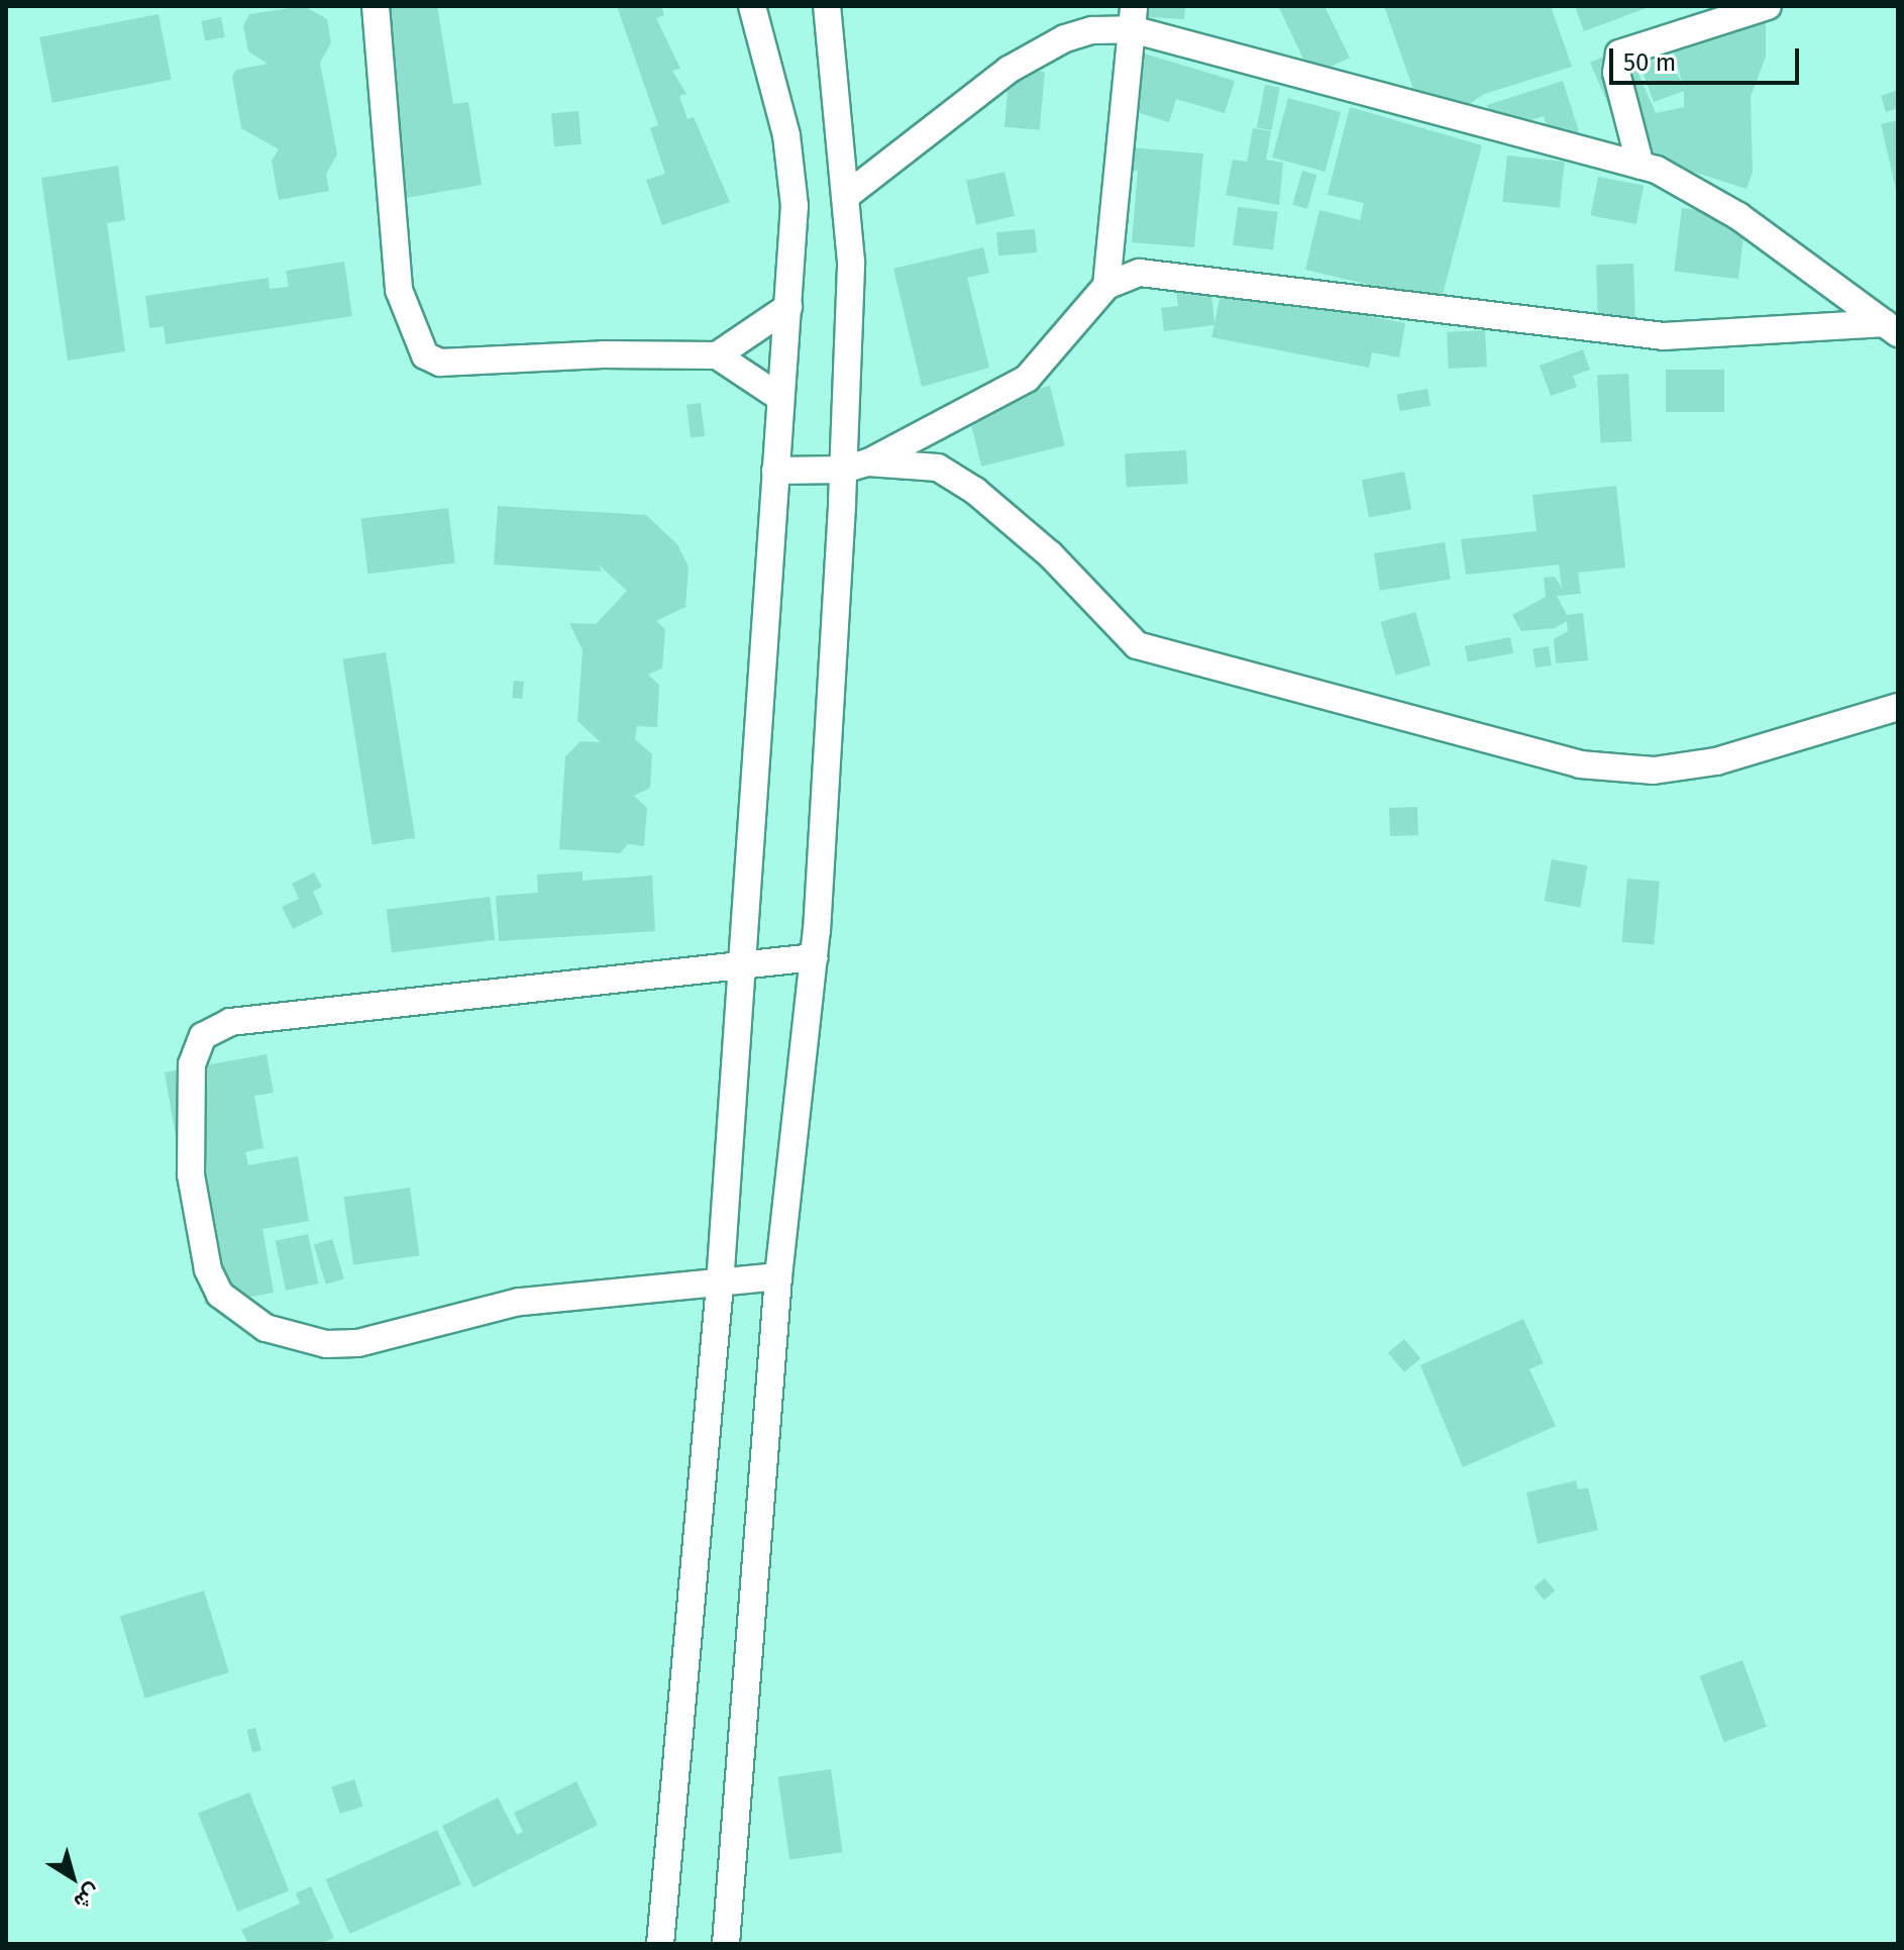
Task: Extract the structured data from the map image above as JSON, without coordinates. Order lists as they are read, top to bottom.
{
  "scale_bar": "50 m",
  "north": "bottom right"
}
